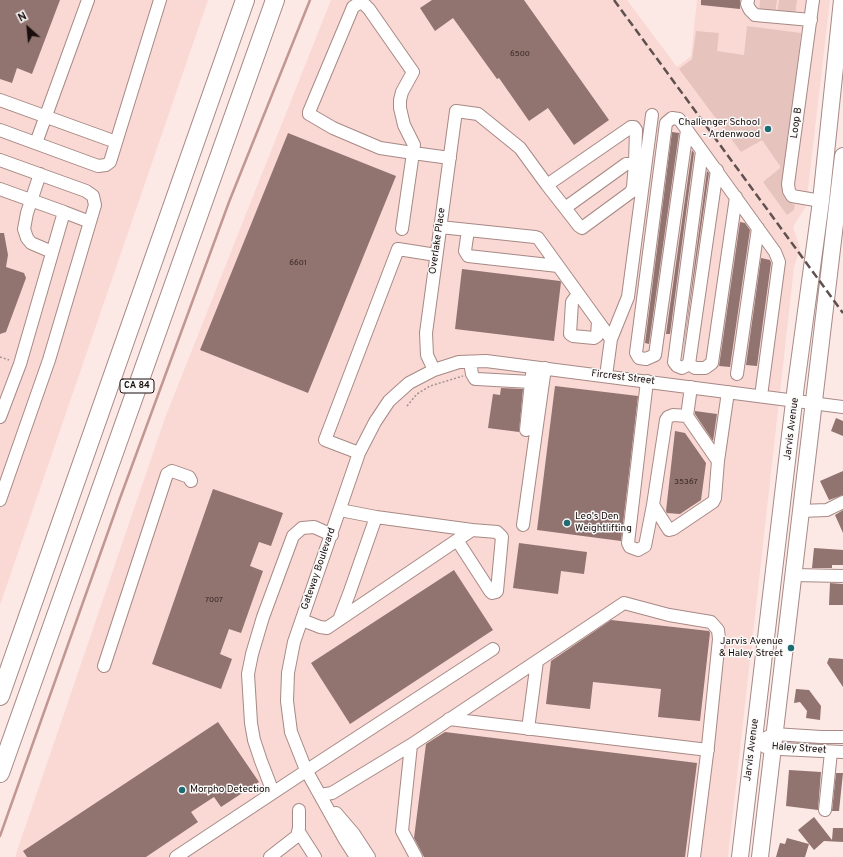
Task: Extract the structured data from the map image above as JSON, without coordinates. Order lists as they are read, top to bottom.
{
  "streets": {
    "highway": ["CA 84"],
    "main road": ["Jarvis Avenue"],
    "street": [
      "Loop B",
      "Overlake Place",
      "Fircrest Street",
      "Gateway Boulevard",
      "Haley Street"
    ]
  },
  "crossings": [
    ["Loop B", "Jarvis Avenue"],
    ["Overlake Place", "Fircrest Street"],
    ["Overlake Place", "Gateway Boulevard"],
    ["Fircrest Street", "Jarvis Avenue"],
    ["Fircrest Street", "Gateway Boulevard"],
    ["Jarvis Avenue", "Haley Street"]
  ],
  "places": [
    "Challenger School - Ardenwood",
    "Leo's Den Weightlifting",
    "Jarvis Avenue & Haley Street",
    "Morpho Detection"
  ],
  "house_numbers": [
    "6500",
    "6601",
    "35367",
    "7007"
  ],
  "north": "top left"
}
